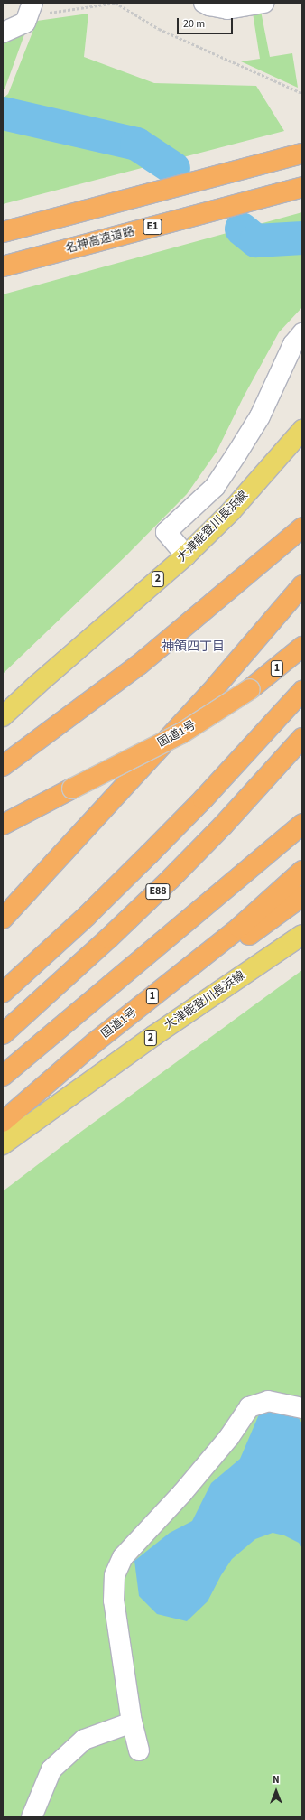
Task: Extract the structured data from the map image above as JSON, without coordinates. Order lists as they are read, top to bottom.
{
  "streets": {
    "highway": [
      "E1",
      "名神高速道路",
      "1",
      "国道1号",
      "E88"
    ],
    "main road": ["大津能登川長浜線", "2"]
  },
  "districts": ["神領四丁目"],
  "scale_bar": "20 m",
  "north": "top"
}
